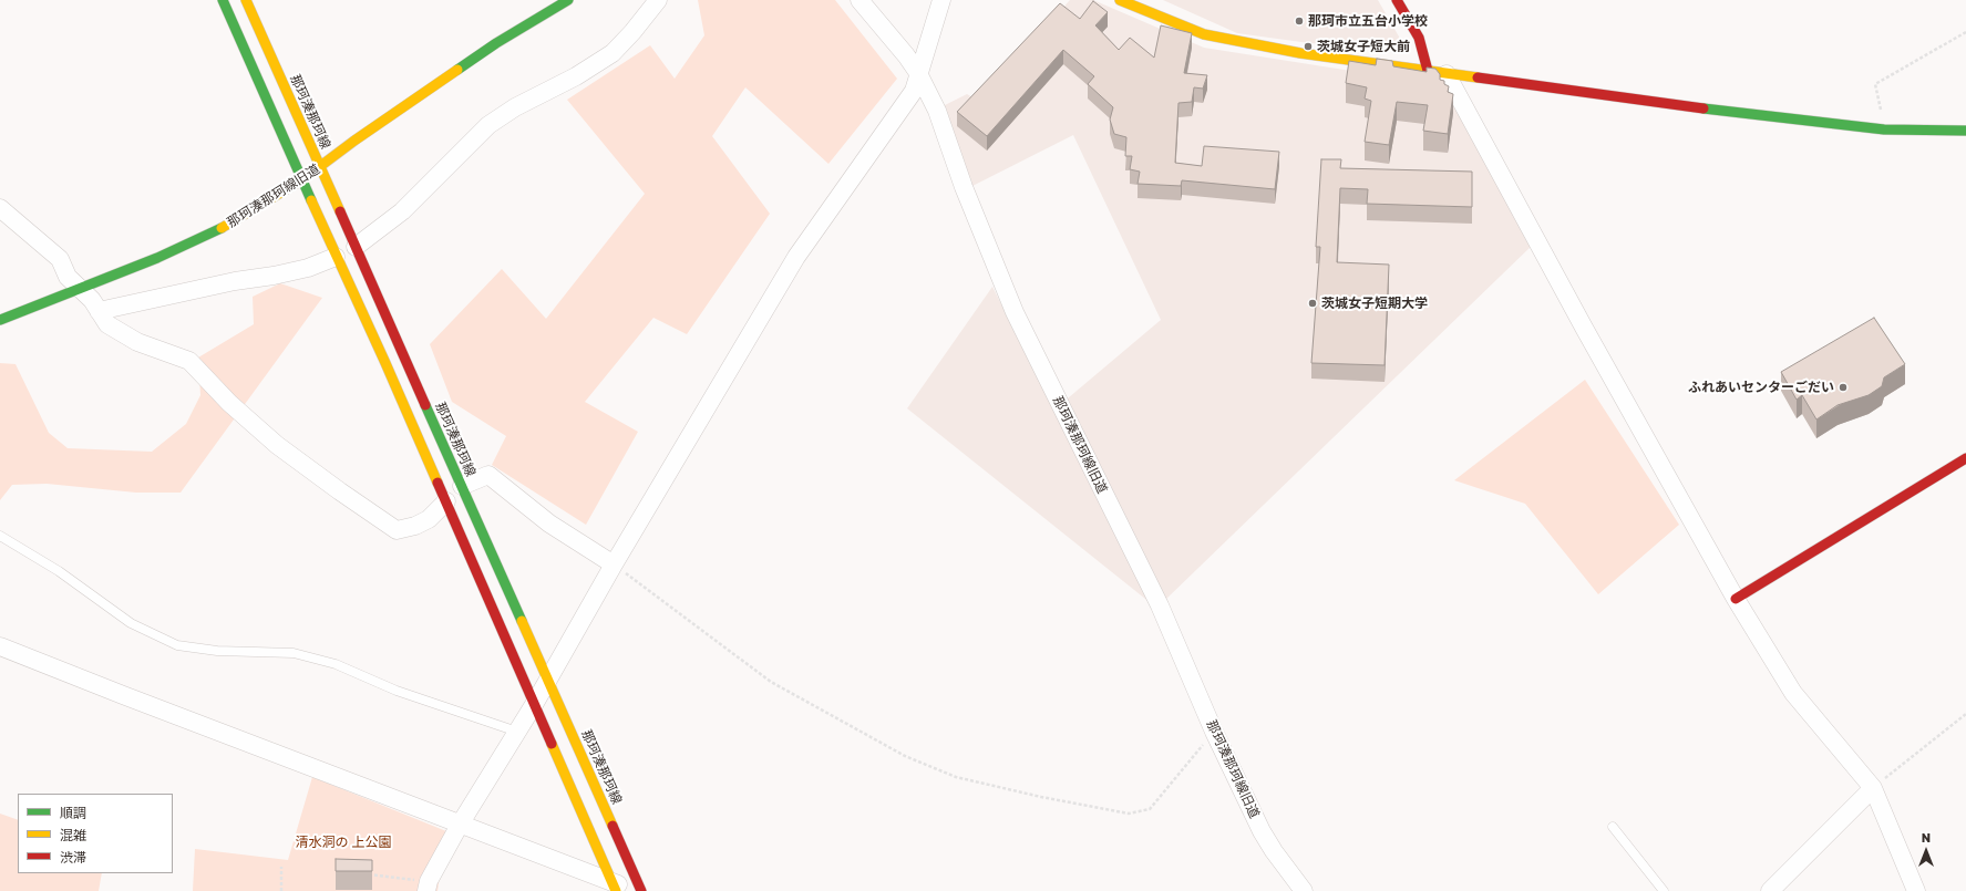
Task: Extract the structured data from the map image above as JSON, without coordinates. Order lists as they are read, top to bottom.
{
  "streets": {
    "main road": ["那珂湊那珂線", "那珂湊那珂線旧道"]
  },
  "crossings": [
    ["那珂湊那珂線", "那珂湊那珂線旧道"]
  ],
  "parks": ["清水洞の 上公園"],
  "places": [
    "那珂市立五台小学校",
    "茨城女子短大前",
    "茨城女子短期大学",
    "ふれあいセンターごだい"
  ],
  "legend": ["順調", "混雑", "渋滞"],
  "north": "top"
}
